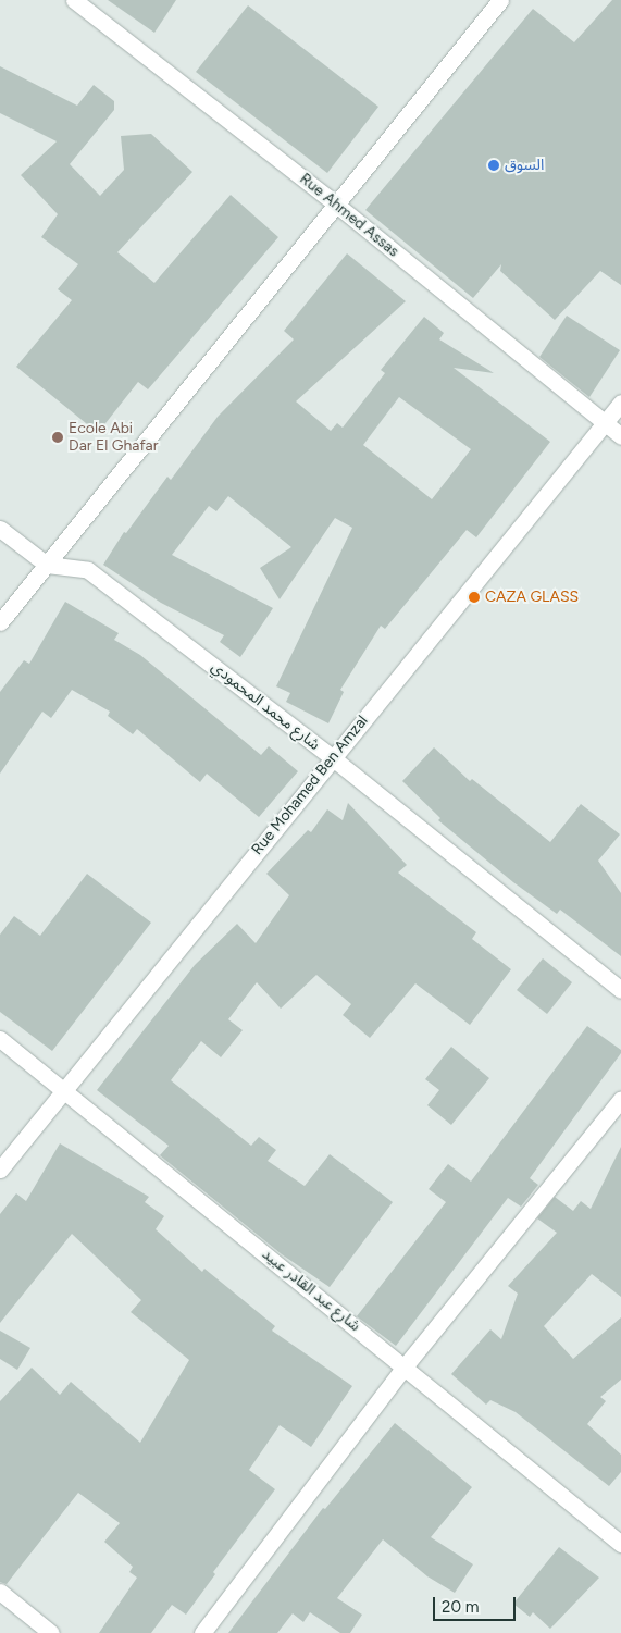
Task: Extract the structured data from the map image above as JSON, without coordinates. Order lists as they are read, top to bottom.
{
  "streets": {
    "street": [
      "Rue Ahmed Assas",
      "شارع محمد المحمودي",
      "Rue Mohamed Ben Amzal",
      "شارع عبد القادر عبيد"
    ]
  },
  "crossings": [
    ["Rue Ahmed Assas", "Rue Mohamed Ben Amzal"],
    ["شارع محمد المحمودي", "Rue Mohamed Ben Amzal"],
    ["Rue Mohamed Ben Amzal", "شارع عبد القادر عبيد"]
  ],
  "places": ["السوق", "Ecole Abi Dar El Ghafar", "CAZA GLASS"],
  "scale_bar": "20 m"
}
